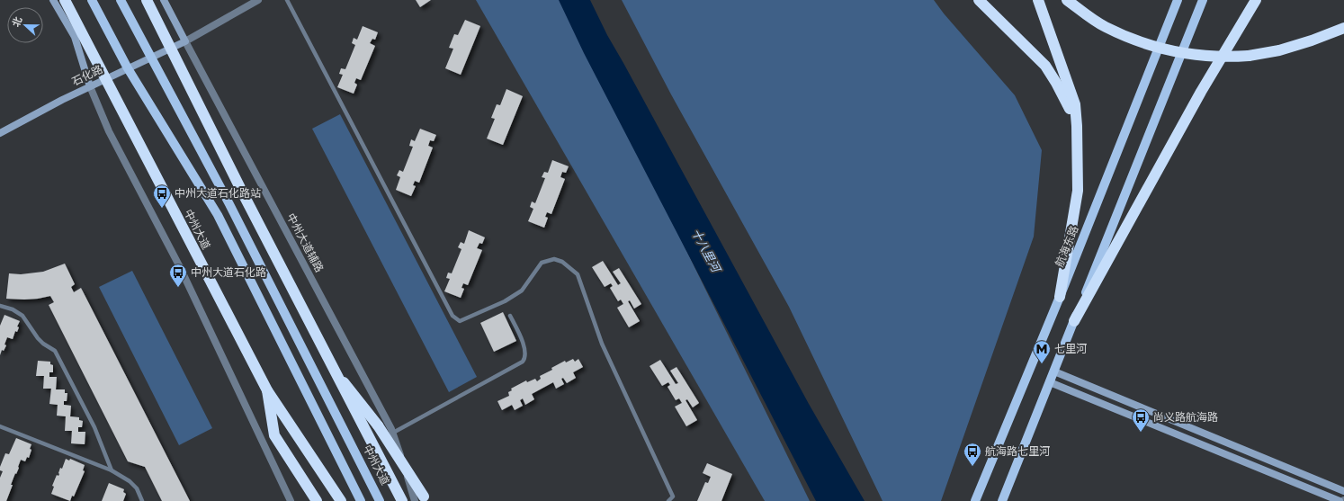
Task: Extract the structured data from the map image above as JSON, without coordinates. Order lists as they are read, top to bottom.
{
  "streets": {
    "highway": ["中州大道"],
    "main road": ["航海东路"],
    "street": ["石化路", "中州大道辅路"]
  },
  "crossings": [
    ["石化路", "中州大道"],
    ["石化路", "中州大道辅路"]
  ],
  "water": ["十八里河"],
  "places": {
    "bus stop": [
      "中州大道石化路站",
      "中州大道石化路",
      "尚义路航海路",
      "航海路七里河"
    ],
    "metro station": ["七里河"]
  },
  "north": "left"
}
